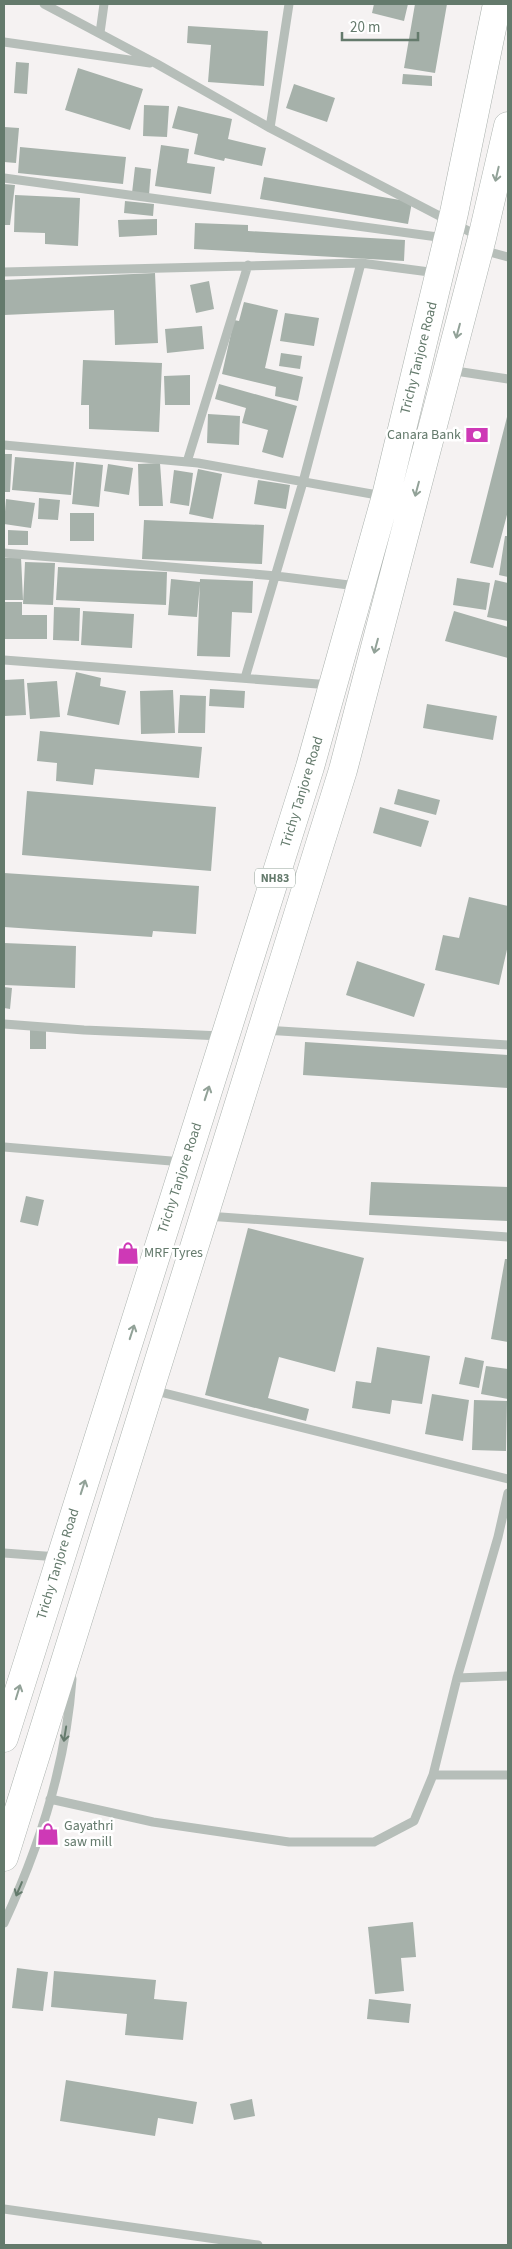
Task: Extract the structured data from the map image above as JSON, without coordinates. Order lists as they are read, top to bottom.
{
  "streets": {
    "highway": ["Trichy Tanjore Road", "NH83"]
  },
  "places": {
    "bank": ["Canara Bank"],
    "shop": ["MRF Tyres", "Gayathri saw mill"]
  },
  "scale_bar": "20 m"
}
